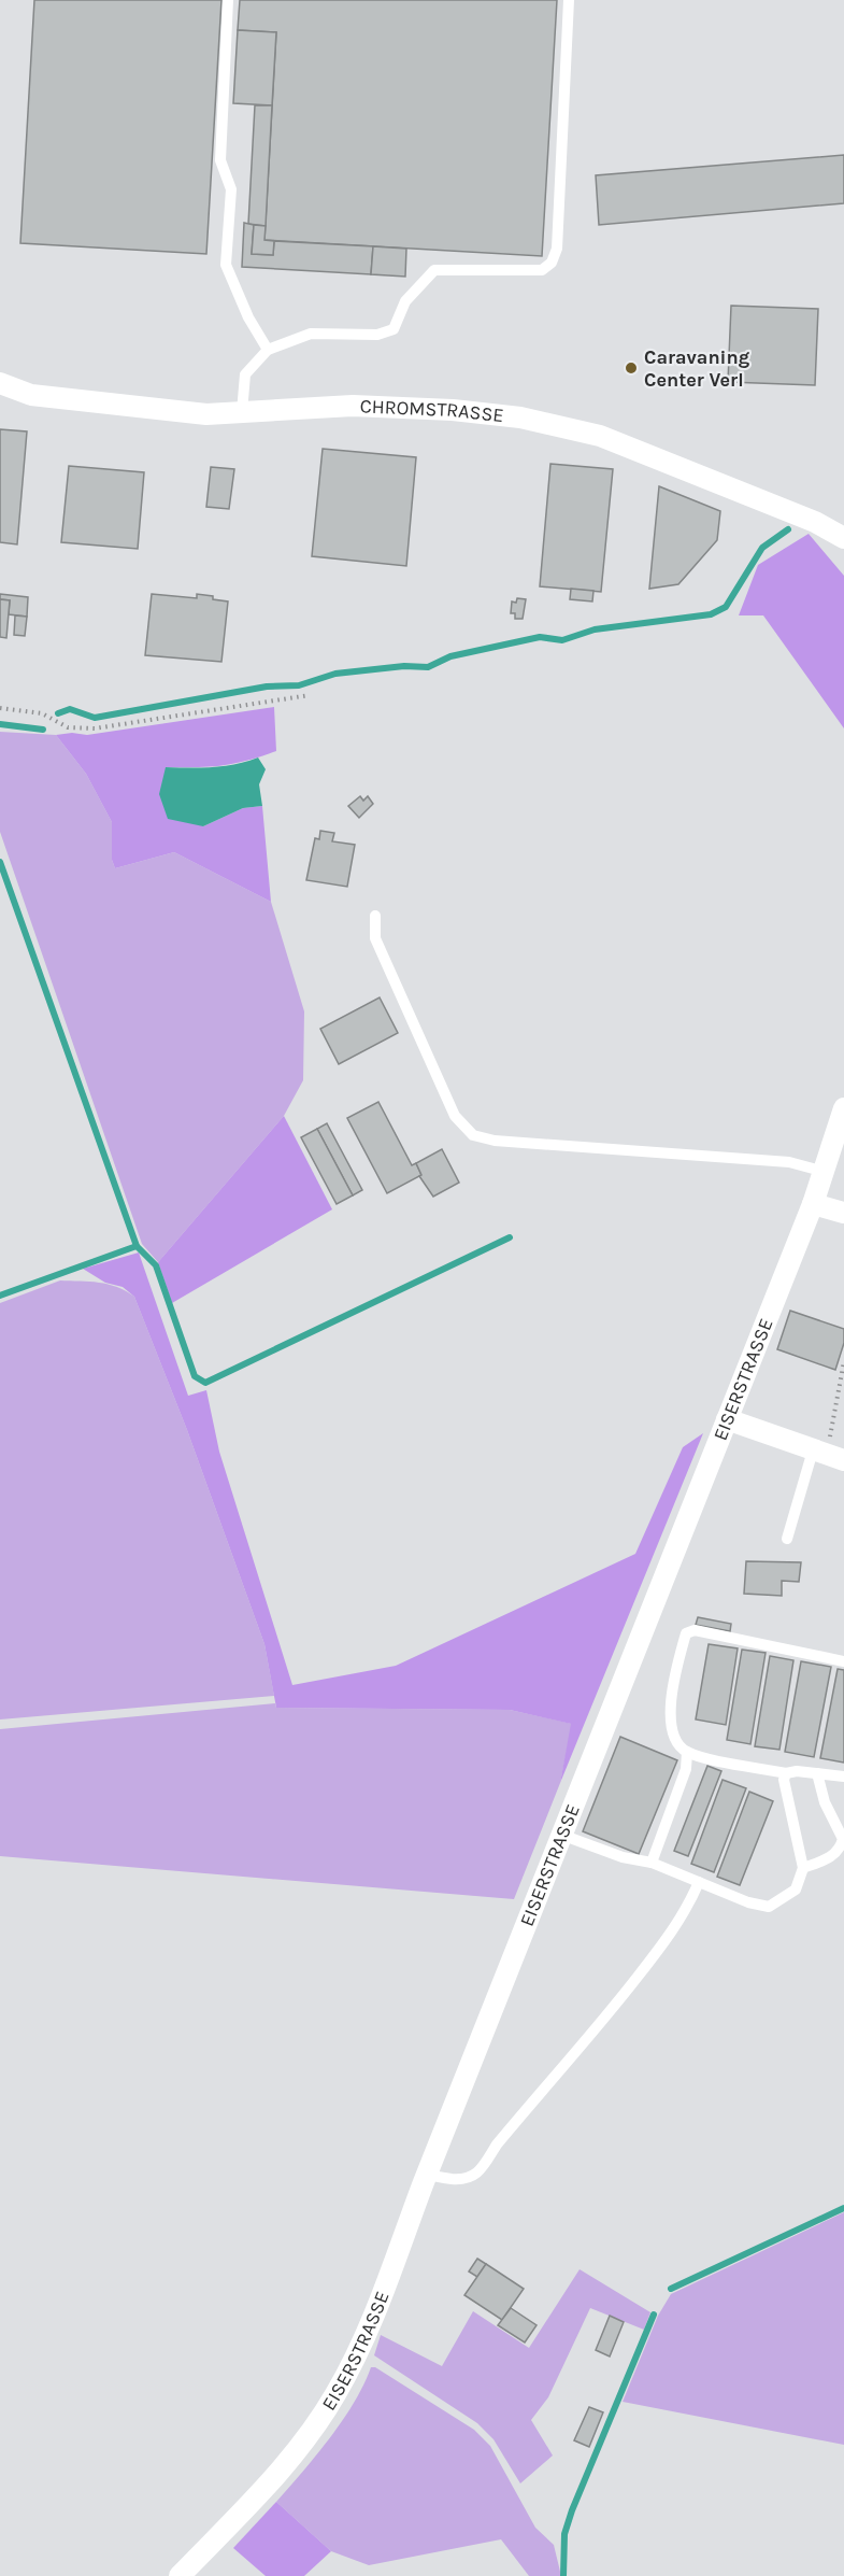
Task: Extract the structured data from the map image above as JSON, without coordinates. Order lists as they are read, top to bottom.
{
  "streets": {
    "street": ["CHROMSTRASSE", "EISERSTRASSE"]
  },
  "places": ["Caravaning Center Verl"]
}
